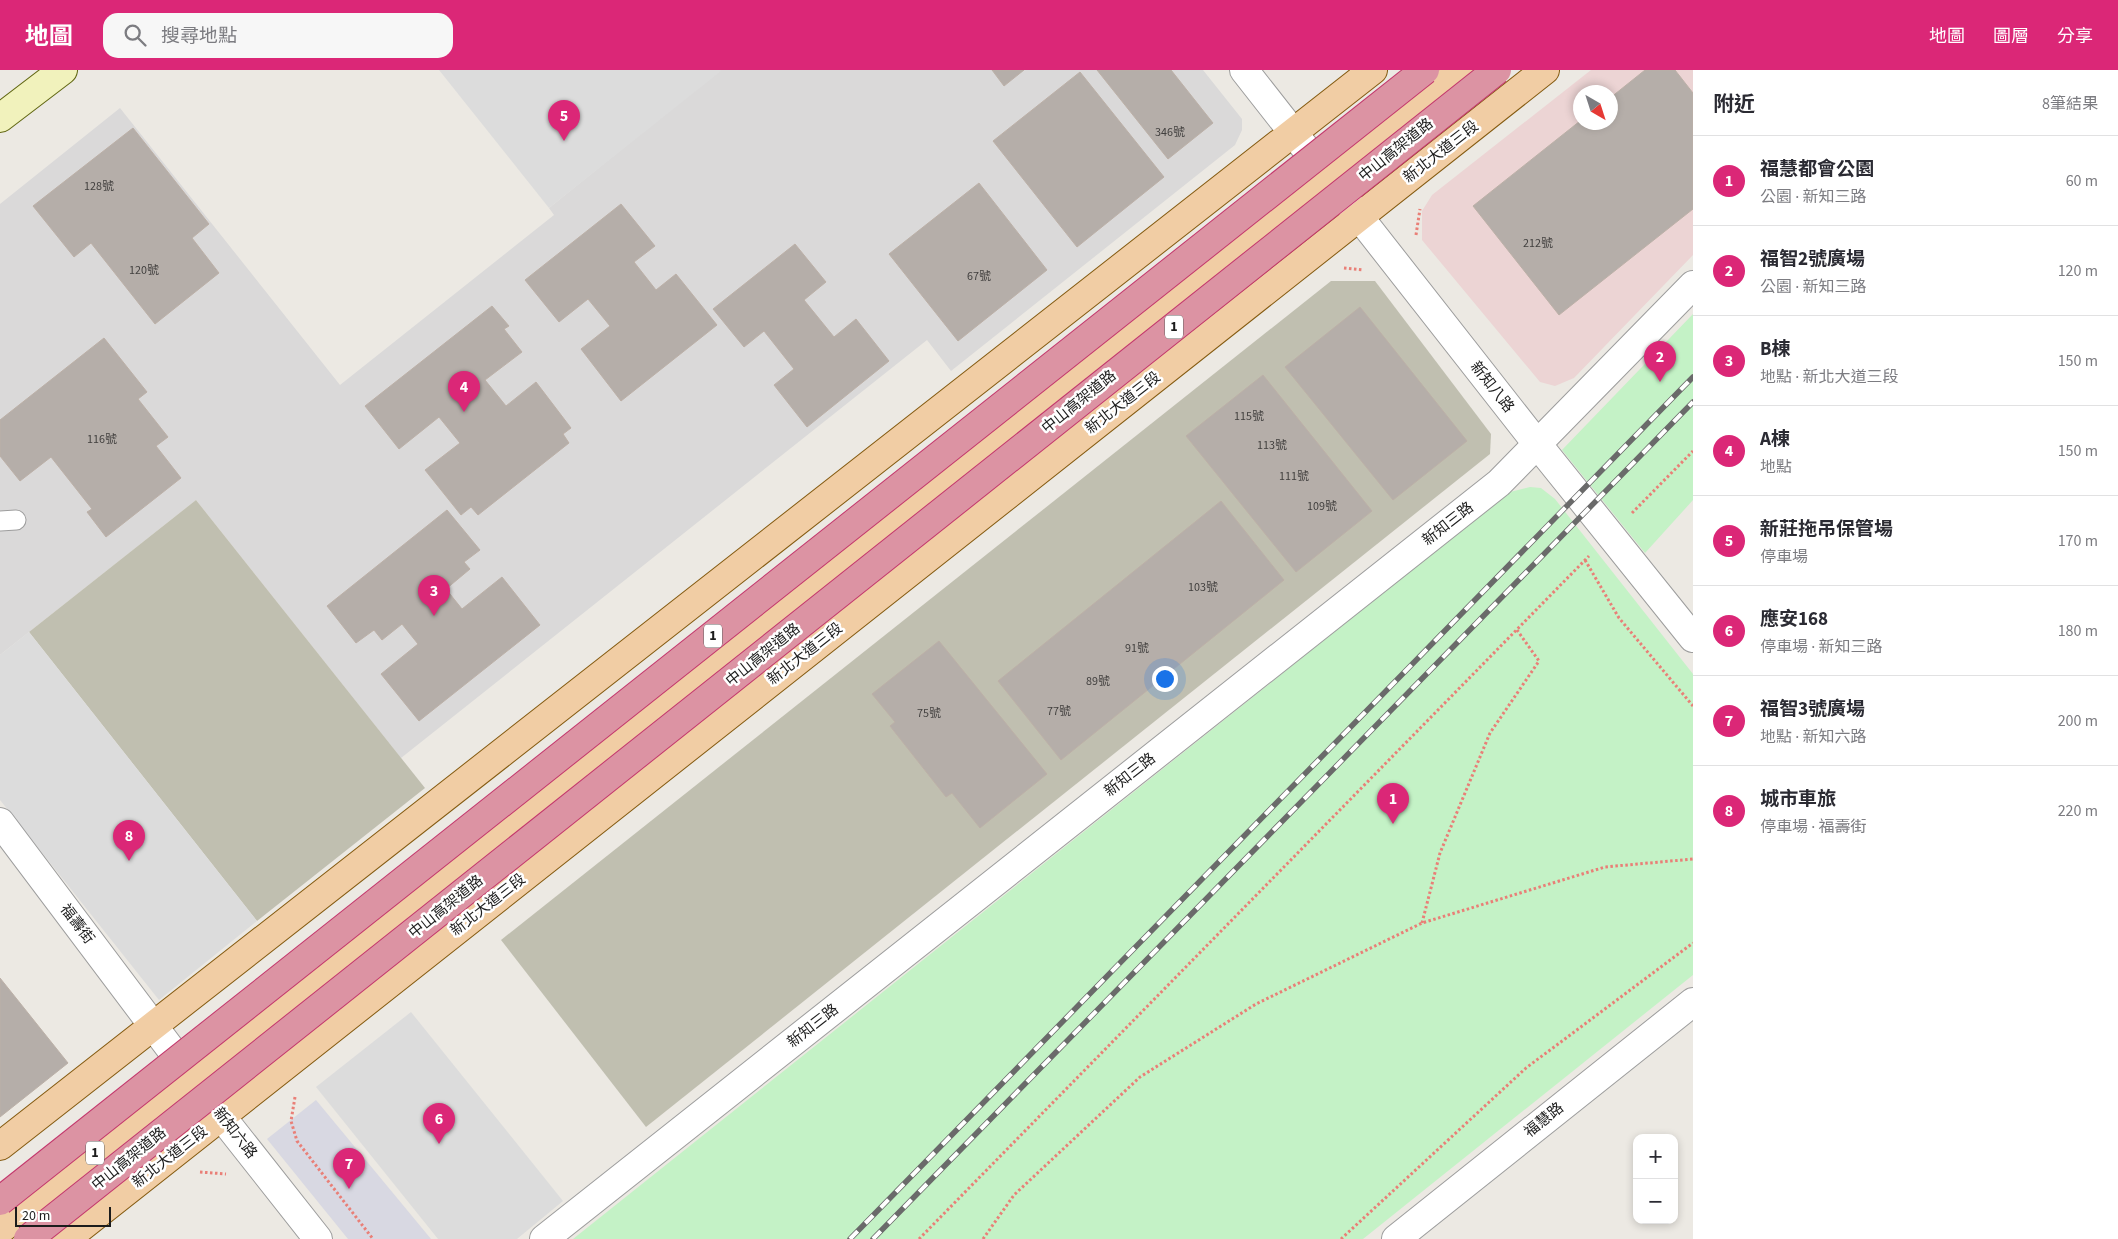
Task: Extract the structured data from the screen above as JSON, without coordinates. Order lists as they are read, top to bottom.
{
  "streets": {
    "highway": ["中山高架道路", "1"],
    "main road": ["新北大道三段"],
    "street": [
      "新知八路",
      "新知三路",
      "福壽街",
      "福慧路",
      "新知六路"
    ]
  },
  "crossings": [
    ["新北大道三段", "新知八路"],
    ["新北大道三段", "新知六路"],
    ["1", "新知八路"],
    ["1", "新知六路"],
    ["新知八路", "新知三路"],
    ["福壽街", "新知六路"]
  ],
  "house_numbers": [
    "346號",
    "128號",
    "212號",
    "120號",
    "67號",
    "115號",
    "116號",
    "113號",
    "111號",
    "109號",
    "103號",
    "91號",
    "89號",
    "77號",
    "75號"
  ],
  "scale_bar": "20 m",
  "north": "bottom right",
  "page": {
    "header": "地圖",
    "search": "搜尋地點",
    "nav": ["地圖", "圖層", "分享"],
    "heading": ["附近", "8筆結果"],
    "pins": [
      "5",
      "2",
      "4",
      "3",
      "1",
      "8",
      "6",
      "7"
    ],
    "list": [
      {
        "mark": "1",
        "name": "福慧都會公園",
        "note": "公園 · 新知三路",
        "value": "60 m"
      },
      {
        "mark": "2",
        "name": "福智2號廣場",
        "note": "公園 · 新知三路",
        "value": "120 m"
      },
      {
        "mark": "3",
        "name": "B棟",
        "note": "地點 · 新北大道三段",
        "value": "150 m"
      },
      {
        "mark": "4",
        "name": "A棟",
        "note": "地點",
        "value": "150 m"
      },
      {
        "mark": "5",
        "name": "新莊拖吊保管場",
        "note": "停車場",
        "value": "170 m"
      },
      {
        "mark": "6",
        "name": "應安168",
        "note": "停車場 · 新知三路",
        "value": "180 m"
      },
      {
        "mark": "7",
        "name": "福智3號廣場",
        "note": "地點 · 新知六路",
        "value": "200 m"
      },
      {
        "mark": "8",
        "name": "城市車旅",
        "note": "停車場 · 福壽街",
        "value": "220 m"
      }
    ],
    "map_buttons": ["+", "−"],
    "scale": "20 m"
  }
}
